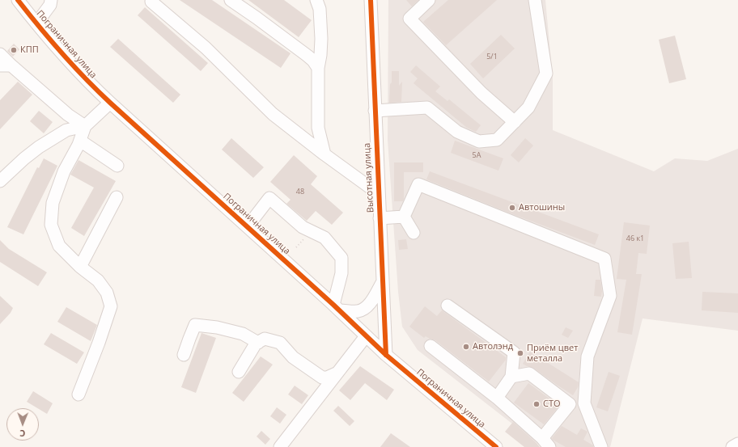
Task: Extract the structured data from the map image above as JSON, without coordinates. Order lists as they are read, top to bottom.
{
  "streets": {
    "street": ["Пограничная улица", "Высотная улица"]
  },
  "crossings": [
    ["Пограничная улица", "Высотная улица"]
  ],
  "places": [
    "КПП",
    "Автошины",
    "Автолэнд",
    "Приём цвет металла",
    "СТО"
  ],
  "house_numbers": [
    "5/1",
    "5А",
    "48",
    "46 к1"
  ],
  "north": "bottom"
}
